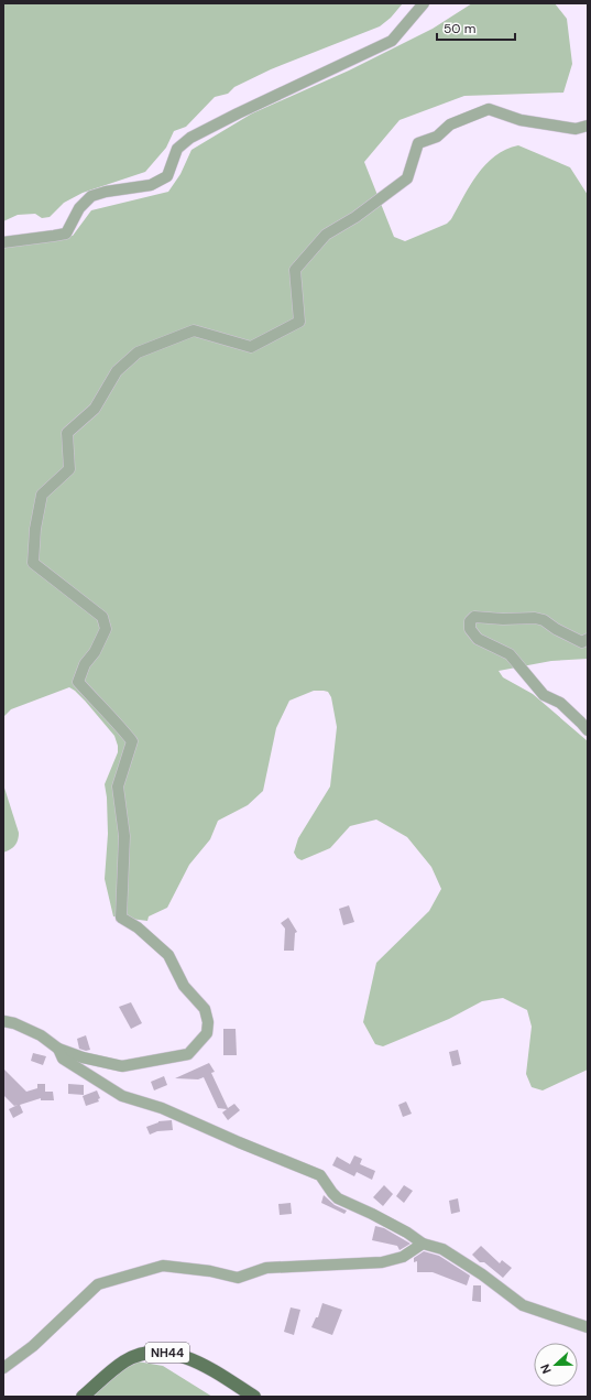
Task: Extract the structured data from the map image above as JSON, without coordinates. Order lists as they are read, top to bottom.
{
  "streets": {
    "main road": ["NH44"]
  },
  "scale_bar": "50 m",
  "north": "left"
}
